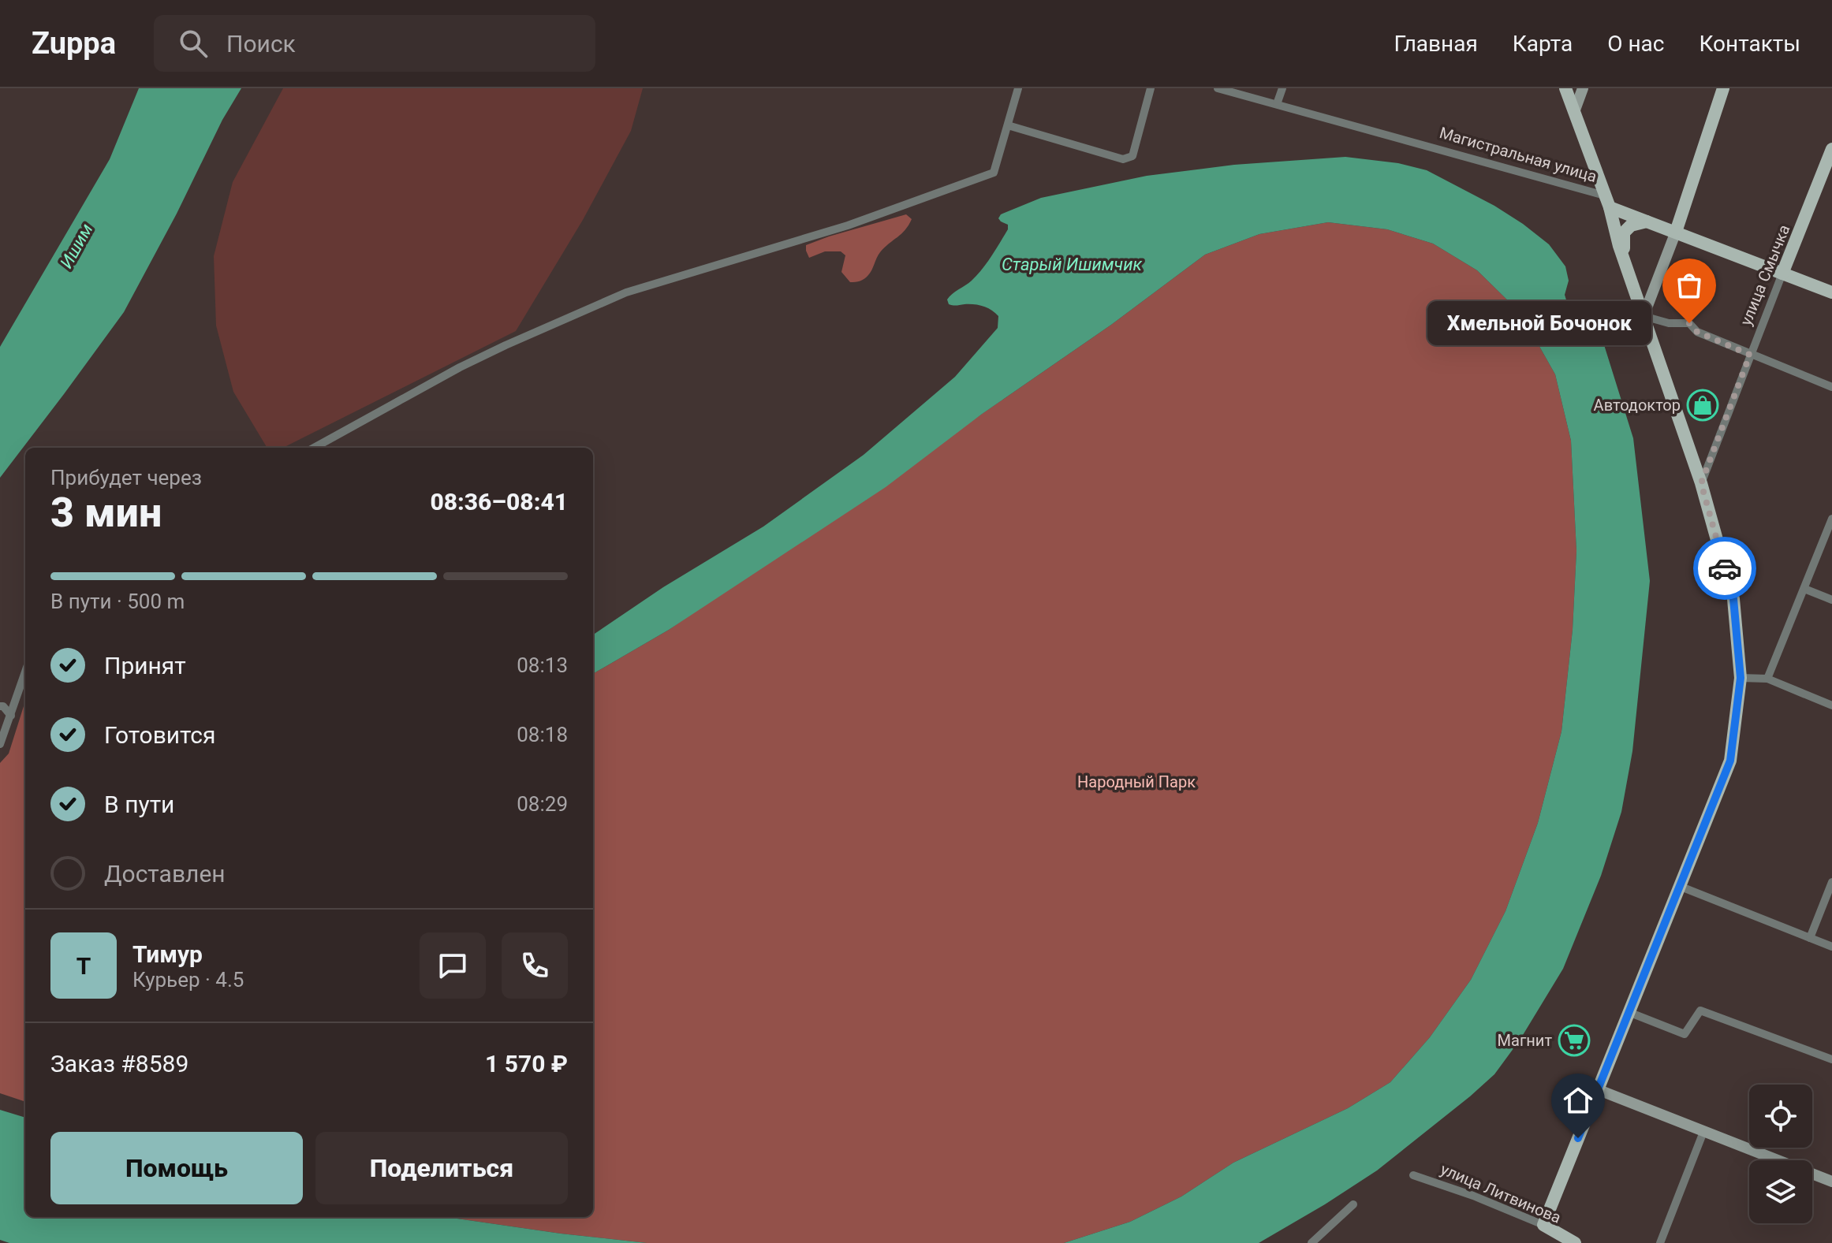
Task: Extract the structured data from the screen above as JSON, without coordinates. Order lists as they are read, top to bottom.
{
  "streets": {
    "main road": ["Магистральная улица", "улица Смычка", "улица Литвинова"]
  },
  "crossings": [
    ["Магистральная улица", "улица Смычка"]
  ],
  "water": ["Ишим", "Старый Ишимчик"],
  "parks": ["Народный Парк"],
  "places": {
    "other": ["Хмельной Бочонок"],
    "shop": ["Автодоктор"],
    "supermarket": ["Магнит"]
  },
  "page": {
    "header": "Zuppa",
    "search": "Поиск",
    "nav": [
      "Главная",
      "Карта",
      "О нас",
      "Контакты"
    ],
    "bubble": "Хмельной Бочонок",
    "heading": ["3 мин", "Прибудет через", "08:36–08:41"],
    "panel": [
      "Тимур",
      "Курьер · 4.5",
      "Заказ #8589",
      "1 570 ₽"
    ],
    "bar": "В пути · 500 m",
    "list": [
      ["Принят", "08:13"],
      ["Готовится", "08:18"],
      ["В пути", "08:29"],
      "Доставлен"
    ],
    "round": "Т",
    "buttons": ["Помощь", "Поделиться"]
  }
}
